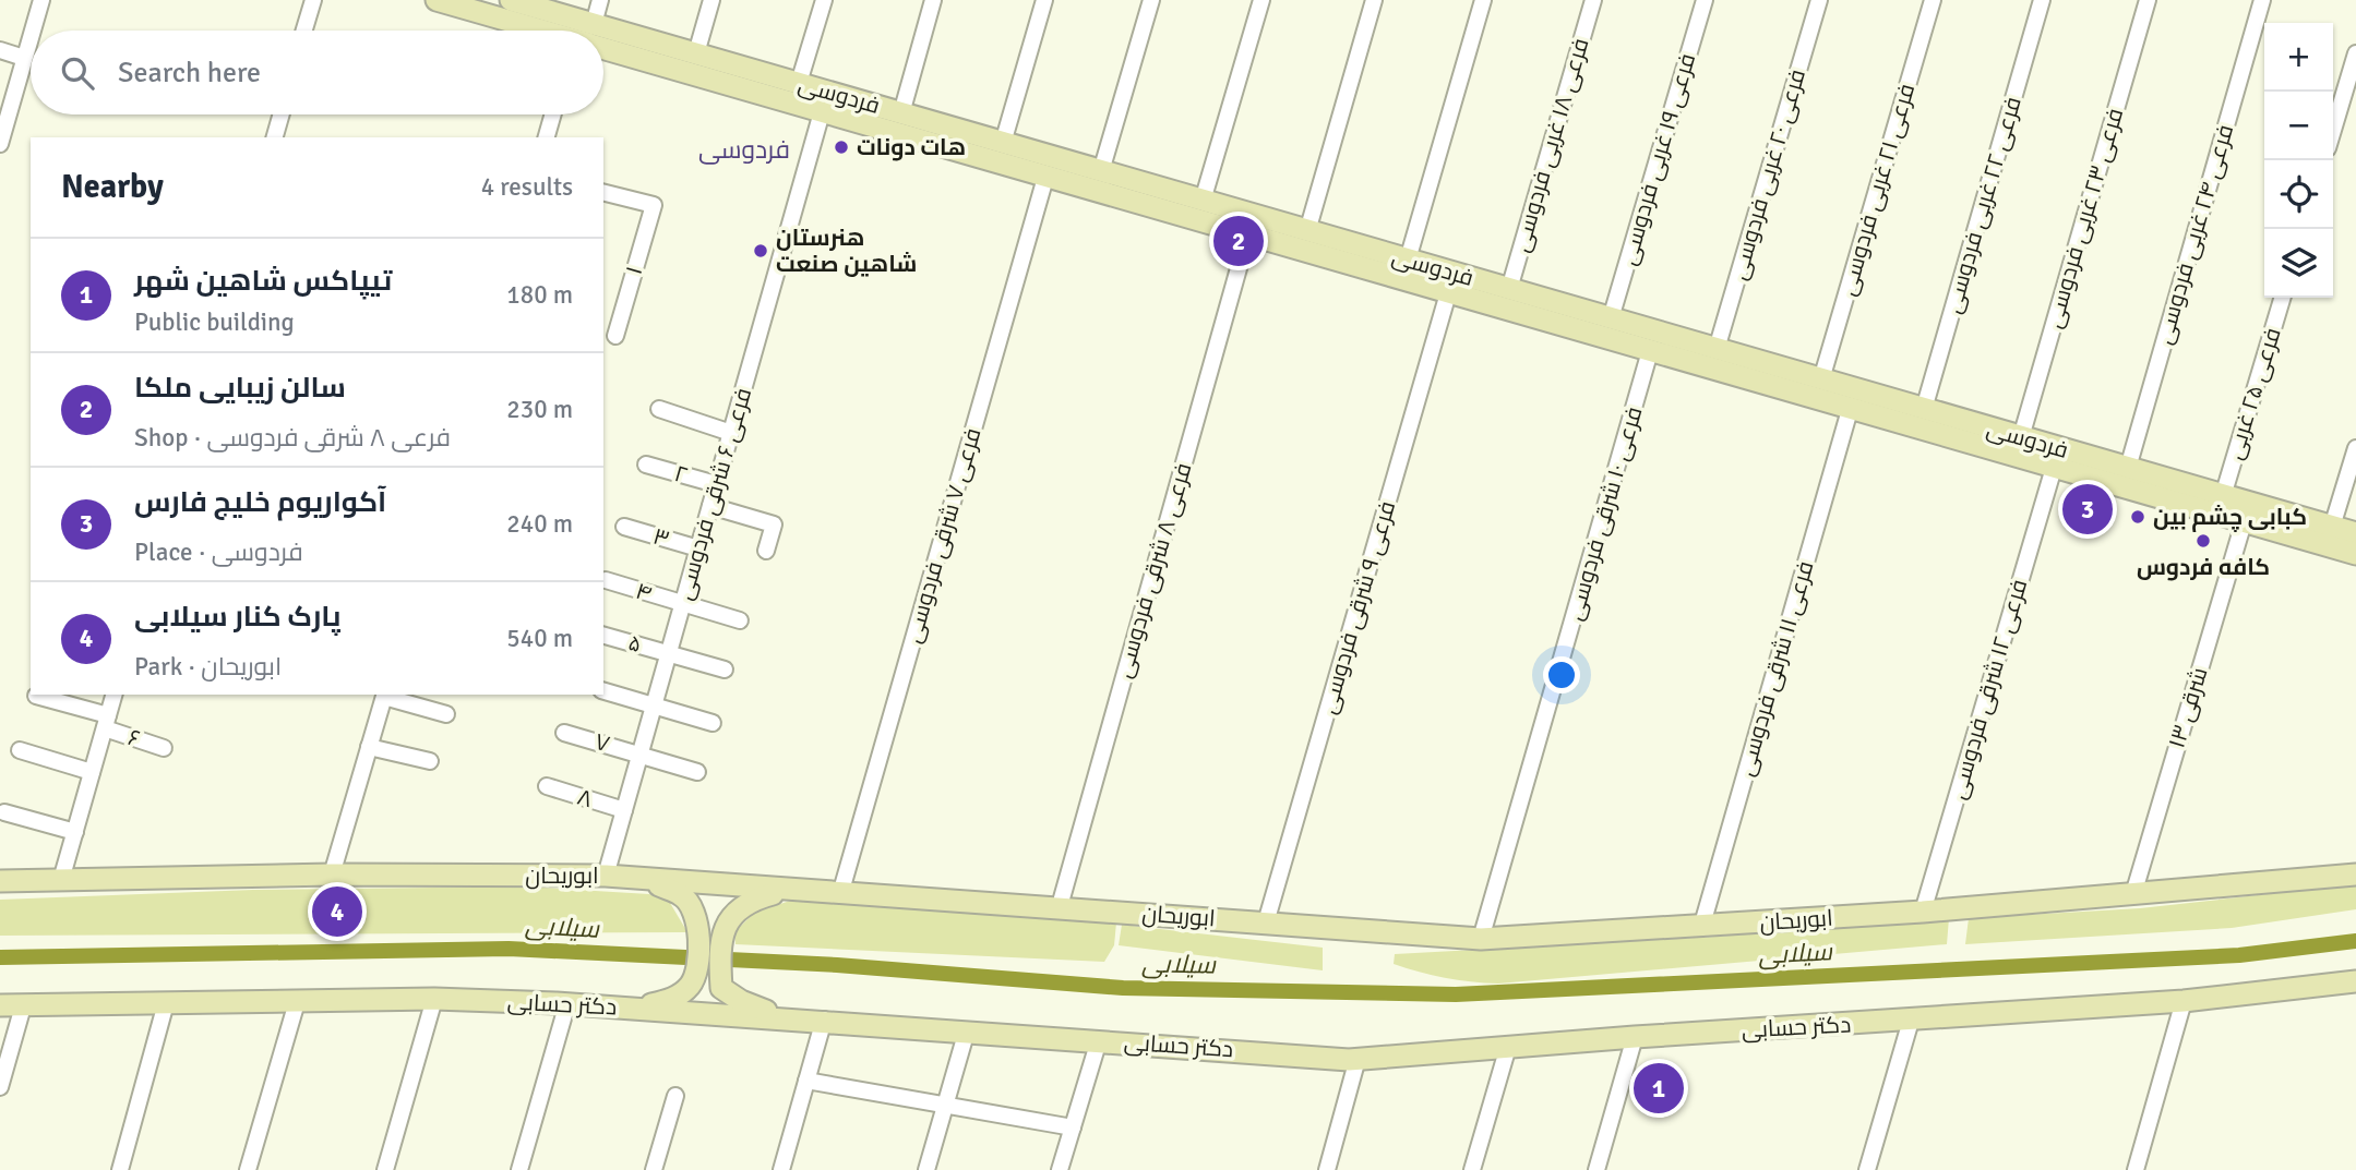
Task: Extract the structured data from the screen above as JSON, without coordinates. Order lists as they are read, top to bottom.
{
  "streets": {
    "main road": ["فردوسی", "ابوریحان", "دکتر حسابی"],
    "street": [
      "فرعی ۱۸ غربی فردوسی",
      "فرعی ۱۹ غربی فردوسی",
      "فرعی ۲۰ غربی فردوسی",
      "فرعی ۲۱ غربی فردوسی",
      "فرعی ۲۲ غربی فردوسی",
      "فرعی ۲۳ غربی فردوسی",
      "فرعی ۲۴ غربی فردوسی",
      "۱",
      "فرعی ۲۵ غربی",
      "۲",
      "فرعی ۶ شرقی فردوسی",
      "فرعی ۱۰ شرقی فردوسی",
      "فرعی ۷ شرقی فردوسی",
      "۳",
      "فرعی ۸ شرقی فردوسی",
      "۴",
      "فرعی ۹ شرقی فردوسی",
      "۵",
      "فرعی ۱۱ شرقی فردوسی",
      "فرعی ۱۲ شرقی فردوسی",
      "۱۳ شرقی",
      "۶",
      "۷",
      "۸"
    ]
  },
  "crossings": [
    ["فردوسی", "فرعی ۱۸ غربی فردوسی"],
    ["فردوسی", "فرعی ۱۹ غربی فردوسی"],
    ["فردوسی", "فرعی ۲۰ غربی فردوسی"],
    ["فردوسی", "فرعی ۲۱ غربی فردوسی"],
    ["فردوسی", "فرعی ۲۲ غربی فردوسی"],
    ["فردوسی", "فرعی ۲۳ غربی فردوسی"],
    ["فردوسی", "فرعی ۲۴ غربی فردوسی"],
    ["فردوسی", "فرعی ۲۵ غربی"],
    ["فردوسی", "فرعی ۶ شرقی فردوسی"],
    ["فردوسی", "فرعی ۱۰ شرقی فردوسی"],
    ["فردوسی", "فرعی ۷ شرقی فردوسی"],
    ["فردوسی", "فرعی ۸ شرقی فردوسی"],
    ["فردوسی", "فرعی ۹ شرقی فردوسی"],
    ["فردوسی", "فرعی ۱۱ شرقی فردوسی"],
    ["فردوسی", "فرعی ۱۲ شرقی فردوسی"],
    ["فردوسی", "۱۳ شرقی"],
    ["۲", "فرعی ۶ شرقی فردوسی"],
    ["فرعی ۶ شرقی فردوسی", "۳"],
    ["فرعی ۶ شرقی فردوسی", "۴"],
    ["فرعی ۶ شرقی فردوسی", "۵"],
    ["فرعی ۶ شرقی فردوسی", "۷"],
    ["فرعی ۶ شرقی فردوسی", "۸"],
    ["فرعی ۶ شرقی فردوسی", "ابوریحان"],
    ["فرعی ۱۰ شرقی فردوسی", "ابوریحان"],
    ["فرعی ۷ شرقی فردوسی", "ابوریحان"],
    ["فرعی ۸ شرقی فردوسی", "ابوریحان"],
    ["فرعی ۹ شرقی فردوسی", "ابوریحان"],
    ["فرعی ۱۱ شرقی فردوسی", "ابوریحان"],
    ["فرعی ۱۲ شرقی فردوسی", "ابوریحان"],
    ["۱۳ شرقی", "ابوریحان"]
  ],
  "districts": ["فردوسی"],
  "water": ["سیلابی"],
  "places": [
    "هات دونات",
    "هنرستان شاهین صنعت",
    "کبابی چشم بین",
    "کافه فردوس"
  ],
  "page": {
    "map_buttons": ["+", "−"],
    "search": "Search here",
    "heading": ["Nearby", "4 results"],
    "pins": [
      "2",
      "3",
      "4",
      "1"
    ],
    "list": [
      {
        "mark": "1",
        "name": "تیپاکس شاهین شهر",
        "note": "Public building",
        "value": "180 m"
      },
      {
        "mark": "2",
        "name": "سالن زیبایی ملکا",
        "note": "Shop · فرعی ۸ شرقی فردوسی",
        "value": "230 m"
      },
      {
        "mark": "3",
        "name": "آکواریوم خلیج فارس",
        "note": "Place · فردوسی",
        "value": "240 m"
      },
      {
        "mark": "4",
        "name": "پارک کنار سیلابی",
        "note": "Park · ابوریحان",
        "value": "540 m"
      }
    ]
  }
}
